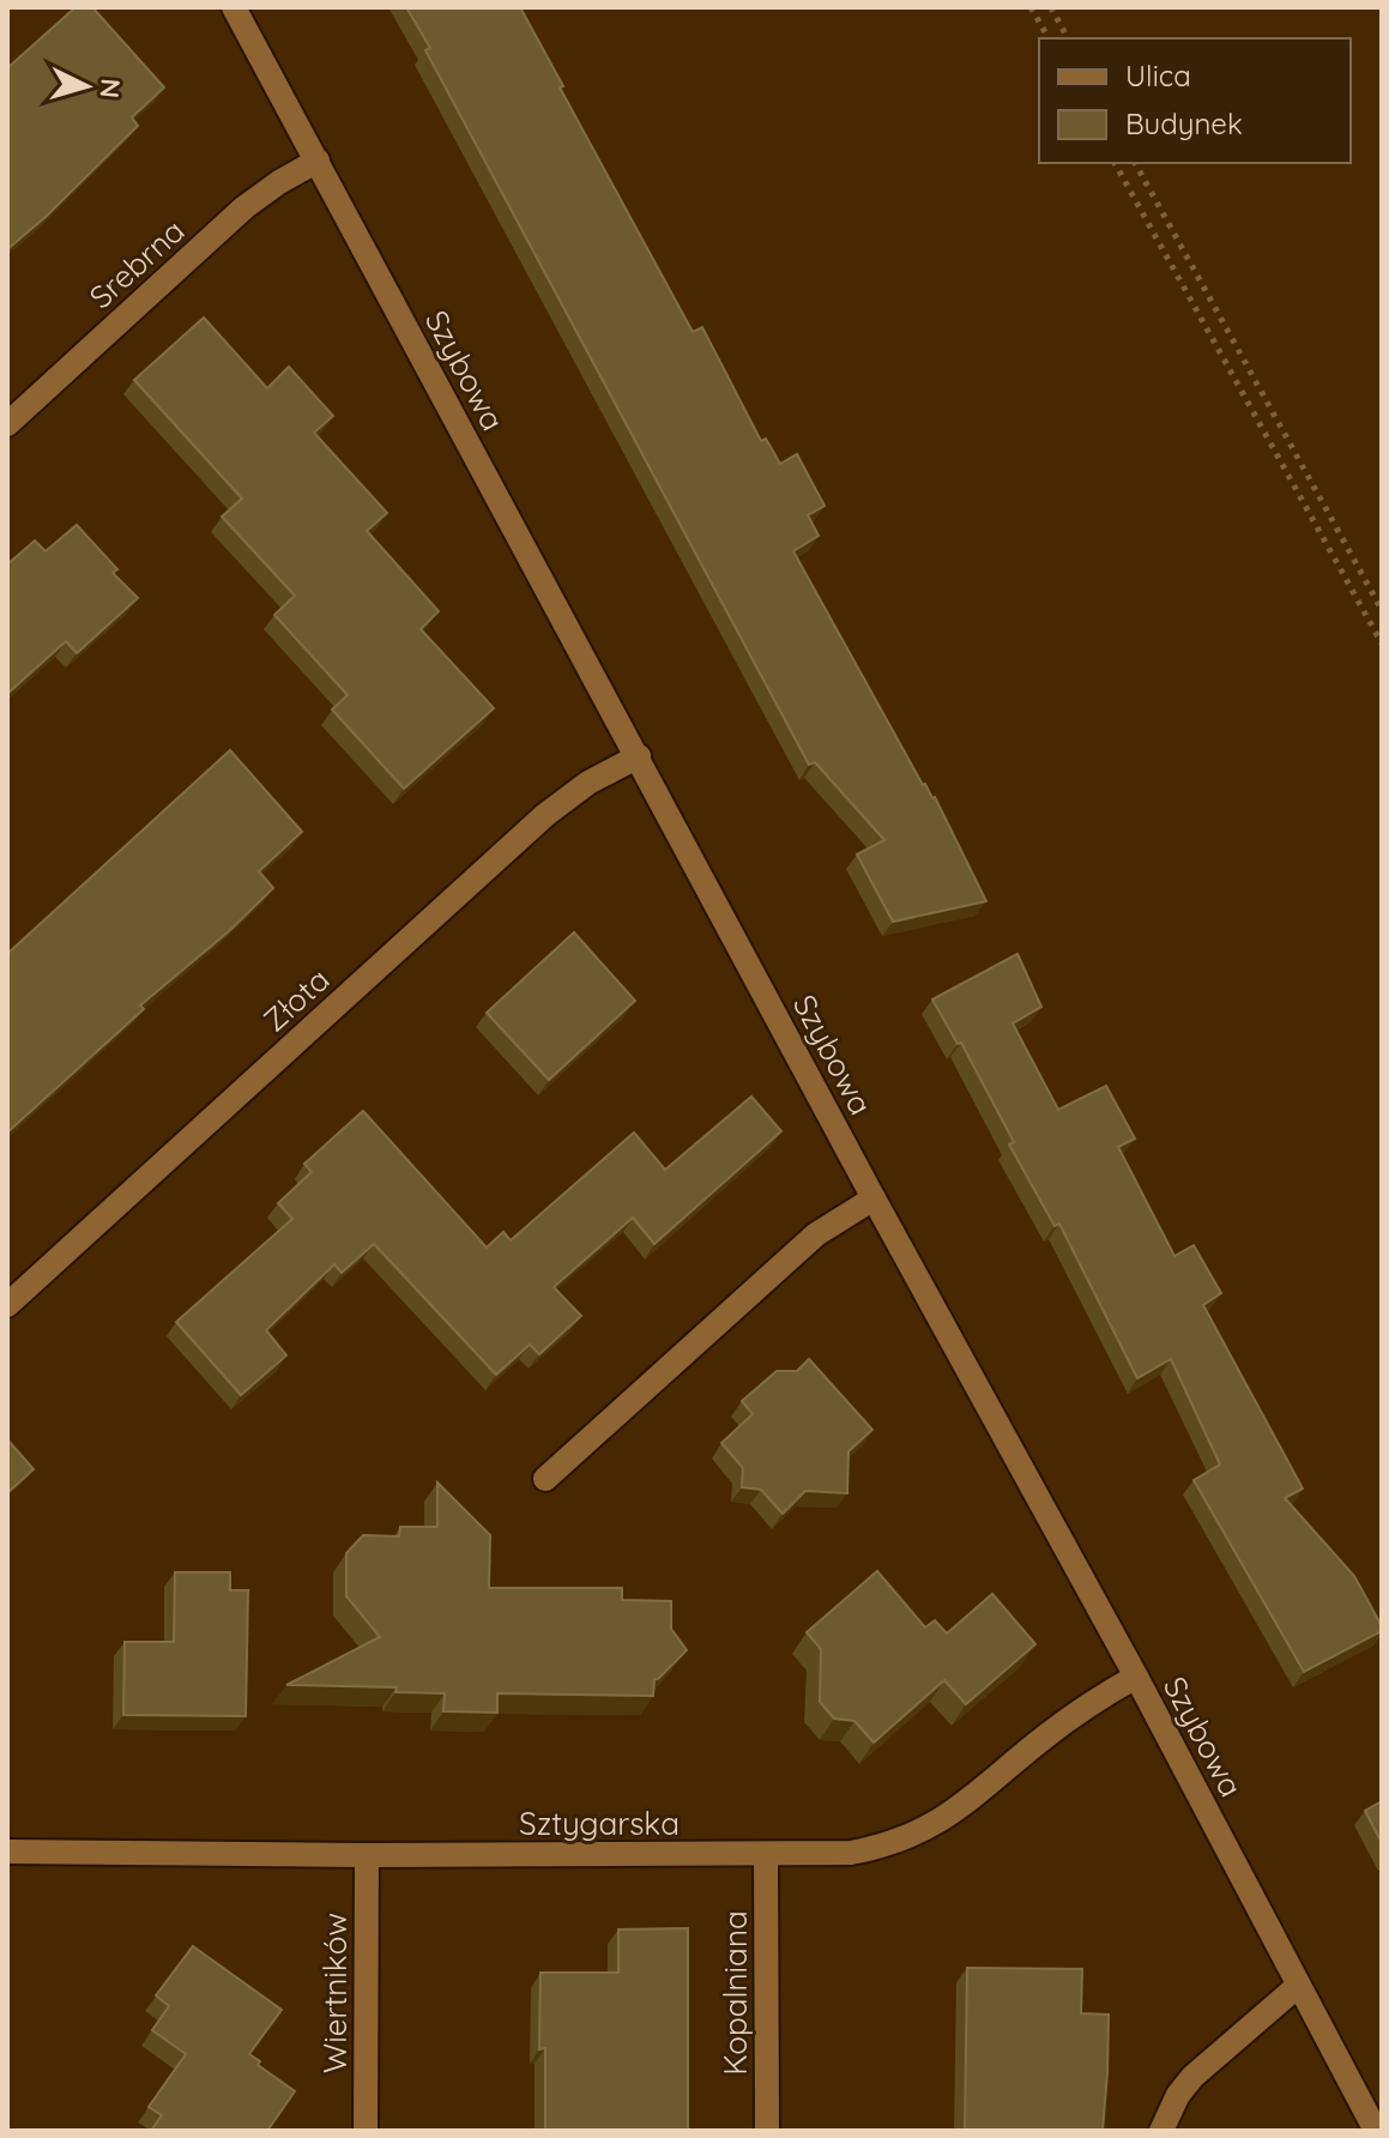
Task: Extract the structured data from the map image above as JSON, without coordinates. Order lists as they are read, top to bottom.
{
  "streets": {
    "street": [
      "Srebrna",
      "Szybowa",
      "Złota",
      "Sztygarska",
      "Wiertników",
      "Kopalniana"
    ]
  },
  "crossings": [
    ["Srebrna", "Szybowa"],
    ["Szybowa", "Złota"],
    ["Szybowa", "Sztygarska"],
    ["Sztygarska", "Wiertników"],
    ["Sztygarska", "Kopalniana"]
  ],
  "legend": ["Ulica", "Budynek"],
  "north": "right"
}
